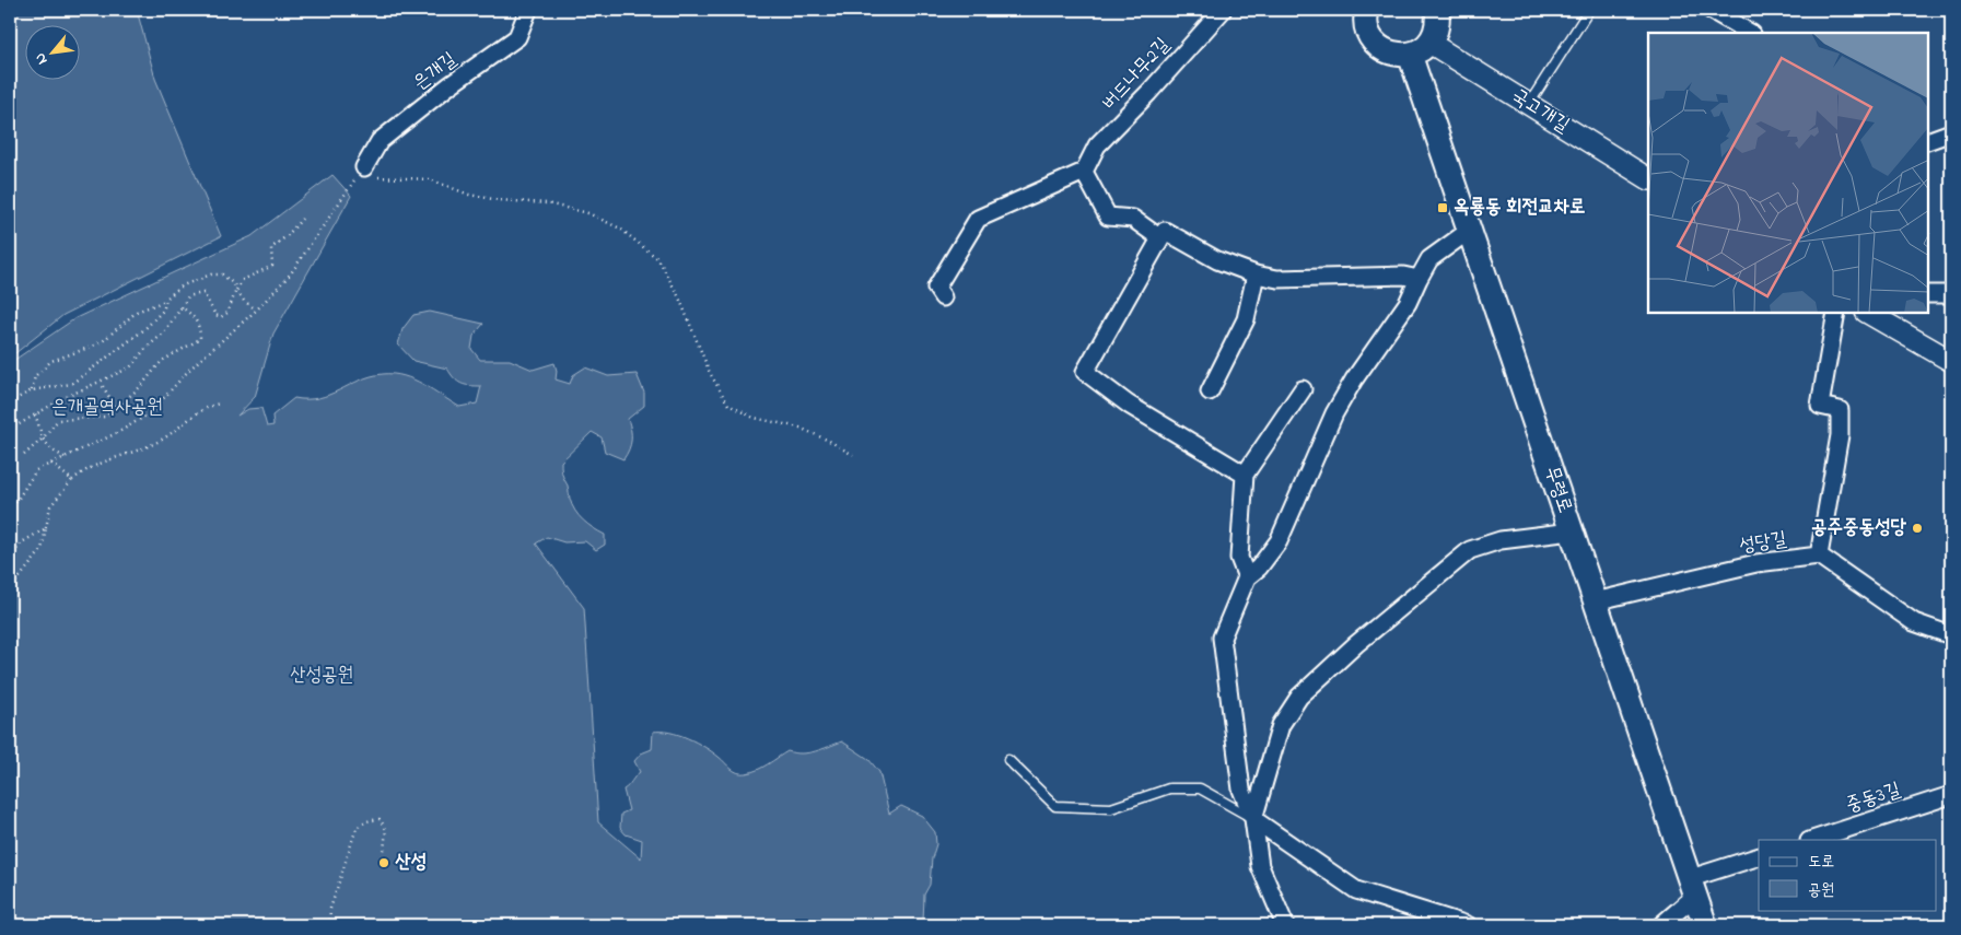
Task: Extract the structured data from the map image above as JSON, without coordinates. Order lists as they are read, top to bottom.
{
  "streets": {
    "main road": ["무령로"],
    "street": [
      "은개길",
      "버드나무2길",
      "국고개길",
      "성당길",
      "중동3길"
    ]
  },
  "crossings": [
    ["국고개길", "무령로"],
    ["무령로", "성당길"]
  ],
  "parks": ["은개골역사공원", "산성공원"],
  "places": {
    "transit": ["옥룡동 회전교차로"],
    "other": ["공주중동성당", "산성"]
  },
  "legend": ["도로", "공원"],
  "north": "bottom left"
}
